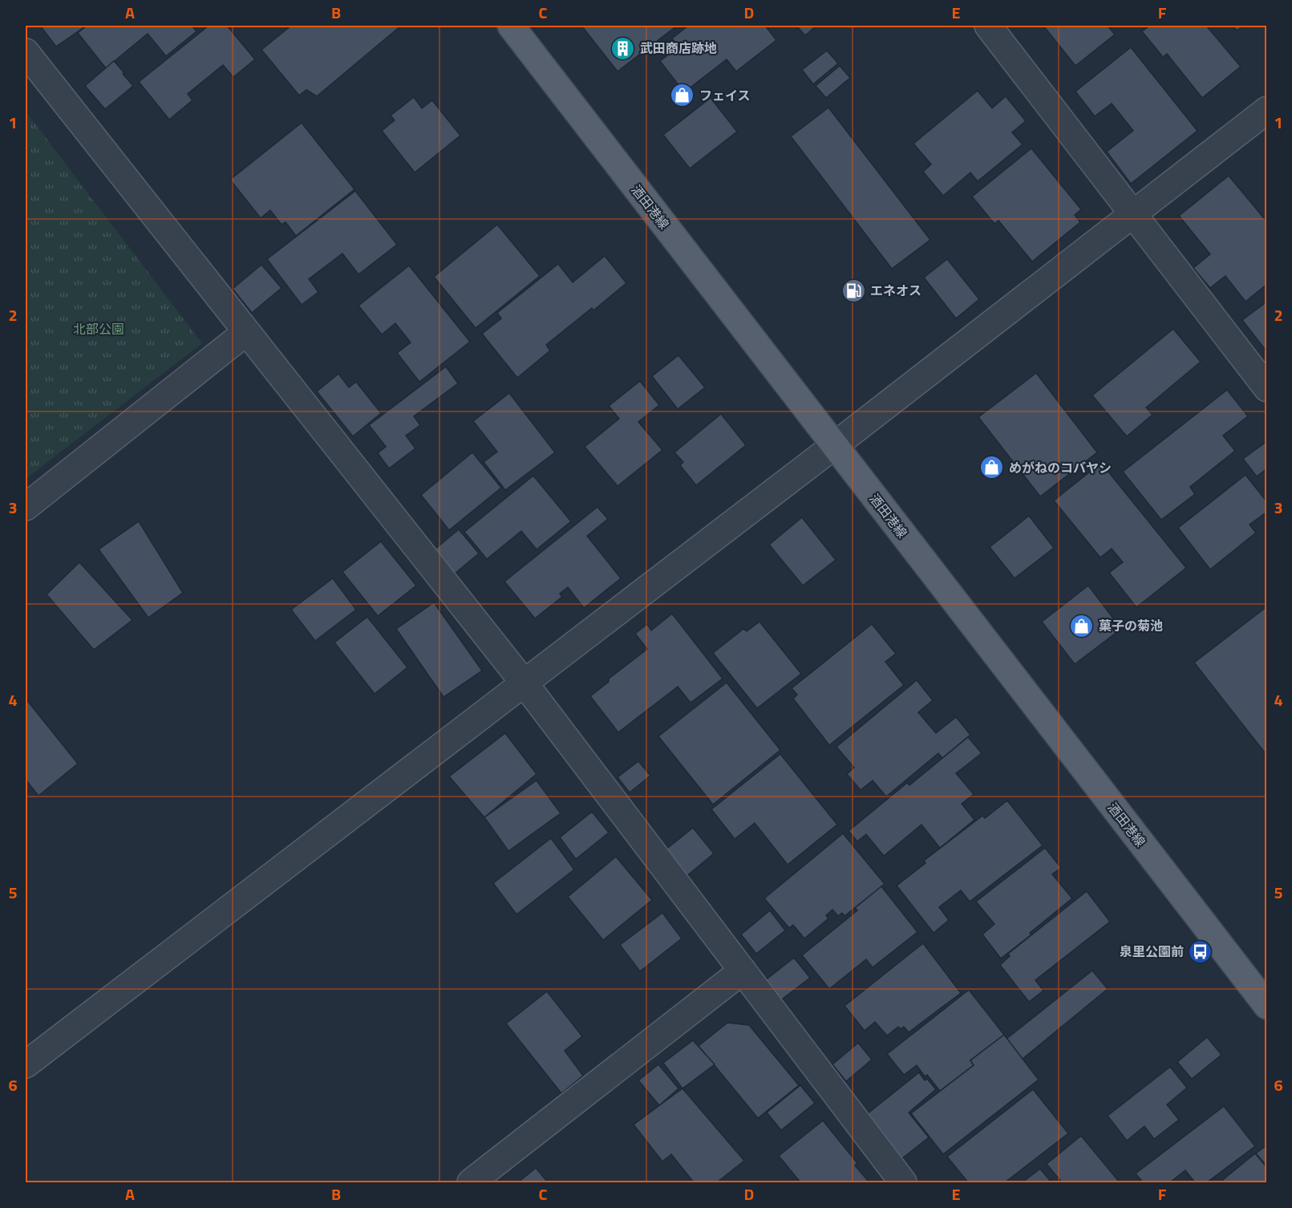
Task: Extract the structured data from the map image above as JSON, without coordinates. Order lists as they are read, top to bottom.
{
  "streets": {
    "main road": ["酒田港線"]
  },
  "parks": ["北部公園"],
  "places": {
    "building": ["武田商店跡地"],
    "shop": ["フェイス", "めがねのコバヤシ", "菓子の菊池"],
    "fuel station": ["エネオス"],
    "bus stop": ["泉里公園前"]
  },
  "grid": {
    "columns": [
      "A",
      "B",
      "C",
      "D",
      "E",
      "F"
    ],
    "rows": [
      "1",
      "2",
      "3",
      "4",
      "5",
      "6"
    ]
  }
}
